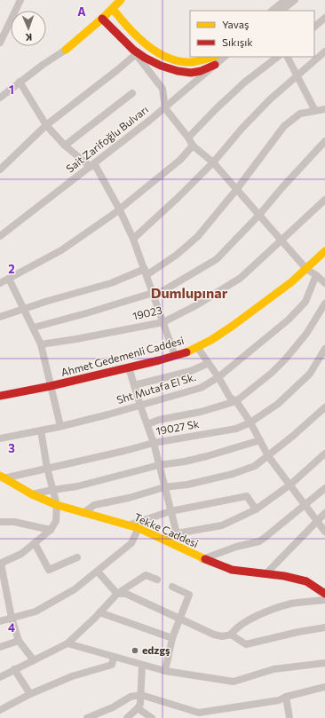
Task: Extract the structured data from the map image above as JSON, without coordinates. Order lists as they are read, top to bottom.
{
  "streets": {
    "street": [
      "Sait Zarifoğlu Bulvarı",
      "19023",
      "Ahmet Gedemenli Caddesi",
      "Sht Mutafa El Sk.",
      "19027 Sk",
      "Tekke Caddesi"
    ]
  },
  "crossings": [
    ["19027 Sk", "Tekke Caddesi"]
  ],
  "districts": ["Dumlupınar"],
  "places": ["edzgş"],
  "legend": ["Yavaş", "Sıkışık"],
  "north": "bottom",
  "grid": {
    "columns": ["A"],
    "rows": [
      "1",
      "2",
      "3",
      "4"
    ]
  }
}
